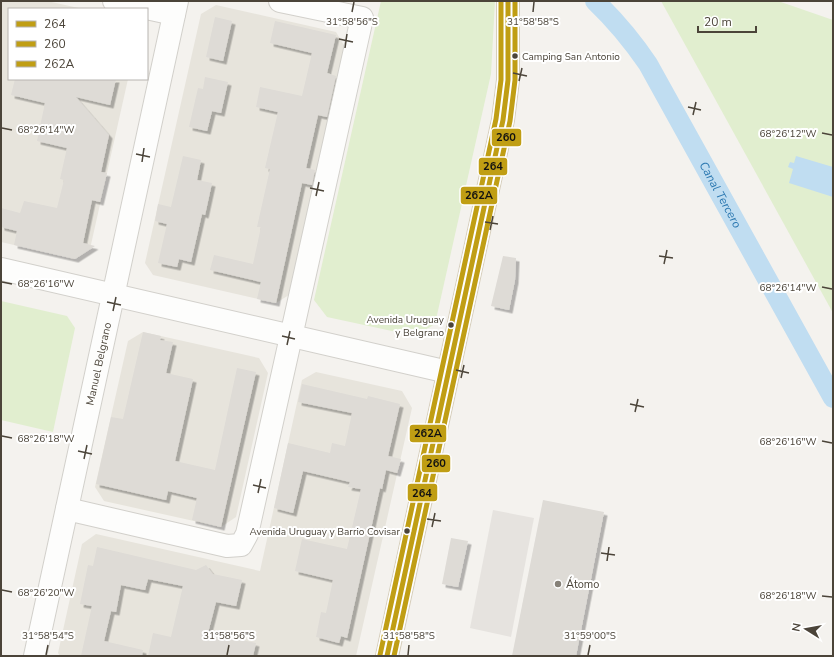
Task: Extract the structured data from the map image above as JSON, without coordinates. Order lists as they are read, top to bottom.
{
  "streets": {
    "street": ["Manuel Belgrano"]
  },
  "water": ["Canal Tercero"],
  "places": [
    "Camping San Antonio",
    "Avenida Uruguay y Belgrano",
    "Avenida Uruguay y Barrio Covisar",
    "Átomo"
  ],
  "lines": ["transit line 264", "transit line 260", "transit line 262A"],
  "legend": ["264", "260", "262A"],
  "scale_bar": "20 m",
  "north": "left",
  "coordinates": [
    "31°58'56\"S",
    "31°58'58\"S",
    "68°26'14\"W",
    "68°26'12\"W",
    "68°26'16\"W",
    "68°26'18\"W",
    "68°26'20\"W",
    "31°58'54\"S",
    "31°59'00\"S"
  ]
}
